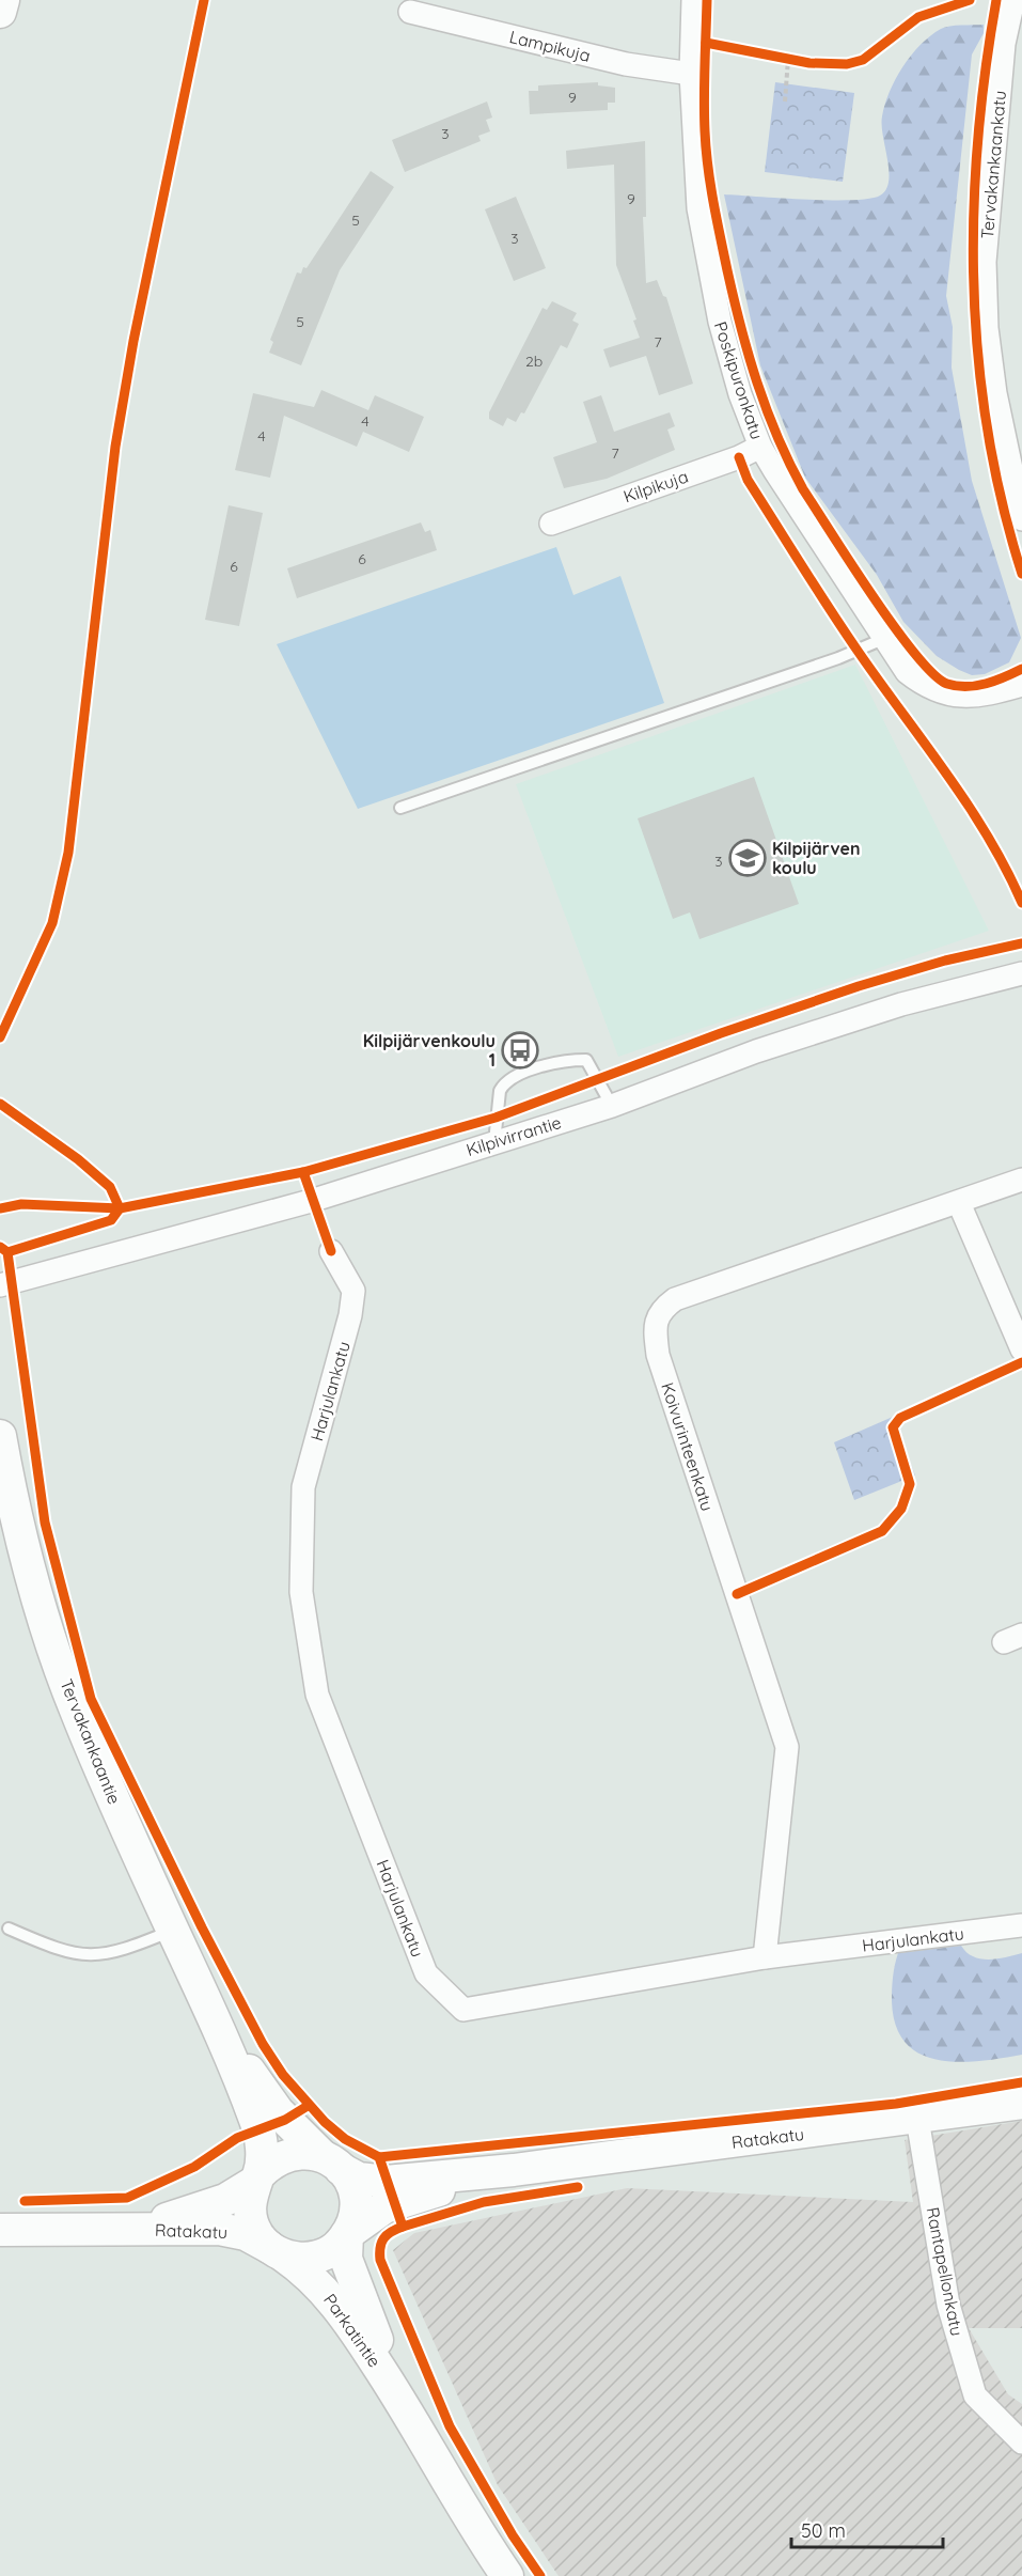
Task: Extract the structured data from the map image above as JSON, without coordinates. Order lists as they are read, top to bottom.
{
  "streets": {
    "street": [
      "Lampikuja",
      "Tervakankaankatu",
      "Poskipuronkatu",
      "Kilpikuja",
      "Kilpivirrantie",
      "Harjulankatu",
      "Koivurinteenkatu",
      "Tervakankaantie",
      "Ratakatu",
      "Rantapellonkatu",
      "Parkatintie"
    ]
  },
  "crossings": [
    ["Lampikuja", "Poskipuronkatu"],
    ["Poskipuronkatu", "Kilpikuja"],
    ["Harjulankatu", "Koivurinteenkatu"],
    ["Tervakankaantie", "Ratakatu"],
    ["Tervakankaantie", "Parkatintie"],
    ["Ratakatu", "Rantapellonkatu"],
    ["Ratakatu", "Parkatintie"]
  ],
  "places": {
    "school or university": ["Kilpijärven koulu"],
    "bus stop": ["Kilpijärvenkoulu 1"]
  },
  "house_numbers": [
    "9",
    "3",
    "9",
    "5",
    "3",
    "5",
    "7",
    "2b",
    "4",
    "4",
    "7",
    "6",
    "6",
    "3"
  ],
  "scale_bar": "50 m"
}
